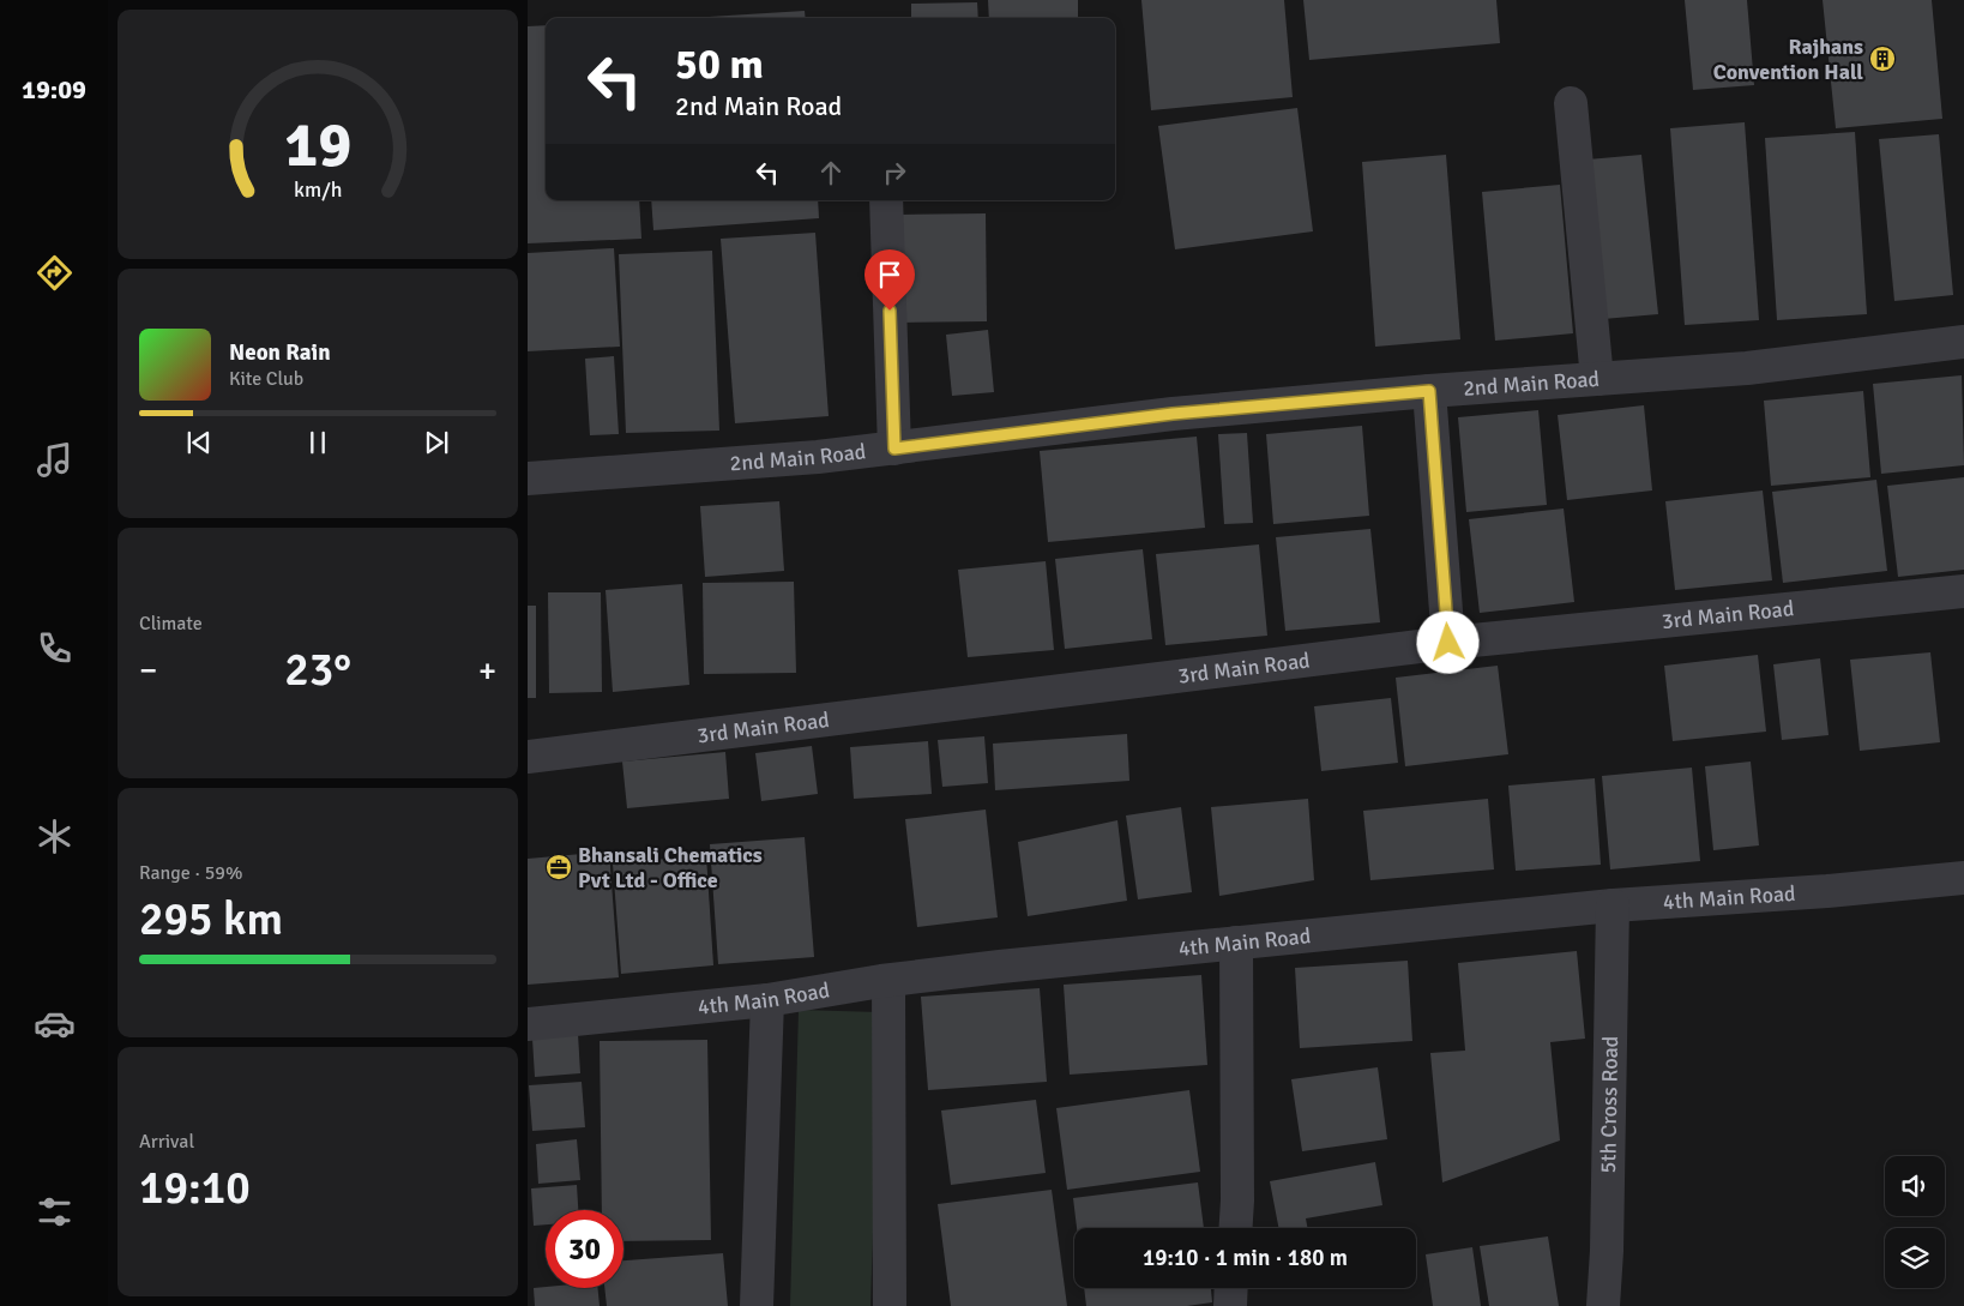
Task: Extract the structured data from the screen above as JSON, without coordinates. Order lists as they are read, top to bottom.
{
  "streets": {
    "street": [
      "2nd Main Road",
      "3rd Main Road",
      "4th Main Road",
      "5th Cross Road"
    ]
  },
  "crossings": [
    ["4th Main Road", "5th Cross Road"]
  ],
  "places": {
    "building": ["Rajhans Convention Hall"],
    "office": ["Bhansali Chematics Pvt Ltd - Office"]
  },
  "page": {
    "tabs": "19:09",
    "turn": ["50 m", "2nd Main Road"],
    "song": ["Neon Rain", "Kite Club"],
    "tile": [
      "Climate",
      ["Range · 59%", "295 km"],
      ["Arrival", "19:10"]
    ],
    "heat": ["−", "23°", "+"],
    "limit": "30",
    "trip": "19:10 · 1 min · 180 m",
    "gauge": ["19", "km/h"]
  }
}
